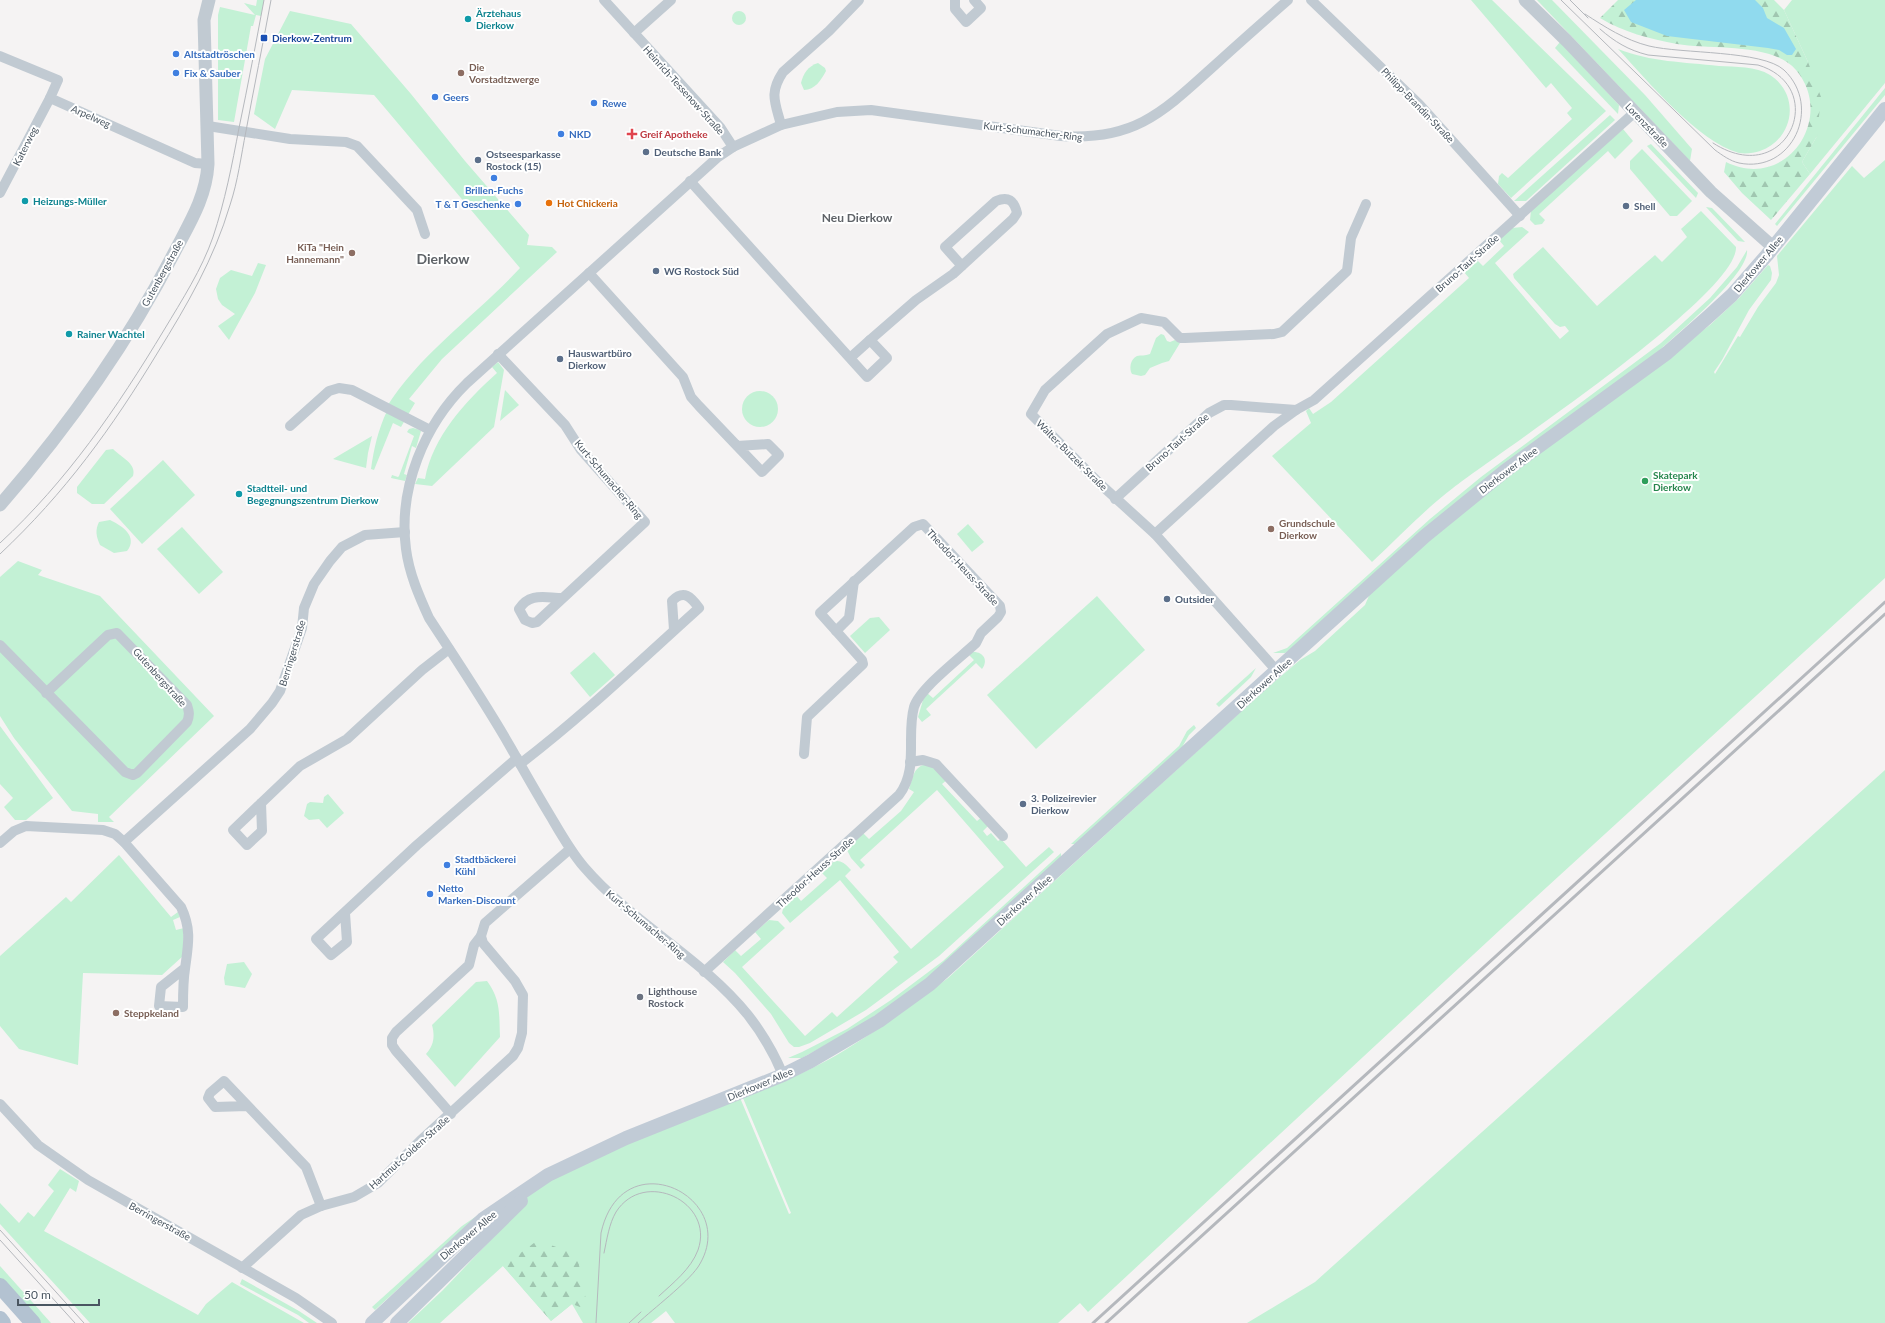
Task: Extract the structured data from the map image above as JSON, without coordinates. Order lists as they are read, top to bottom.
{
  "streets": {
    "main road": ["Dierkower Allee"],
    "street": [
      "Heinrich-Tessenow-Straße",
      "Philipp-Brandin-Straße",
      "Arpelweg",
      "Lorenzstraße",
      "Kurt-Schumacher-Ring",
      "Katerweg",
      "Bruno-Taut-Straße",
      "Gutenbergstraße",
      "Walter-Butzek-Straße",
      "Theodor-Heuss-Straße",
      "Berringerstraße",
      "Hartmut-Colden-Straße"
    ]
  },
  "crossings": [
    ["Heinrich-Tessenow-Straße", "Kurt-Schumacher-Ring"],
    ["Philipp-Brandin-Straße", "Bruno-Taut-Straße"],
    ["Arpelweg", "Katerweg"],
    ["Arpelweg", "Gutenbergstraße"],
    ["Lorenzstraße", "Bruno-Taut-Straße"],
    ["Lorenzstraße", "Dierkower Allee"],
    ["Kurt-Schumacher-Ring", "Dierkower Allee"],
    ["Kurt-Schumacher-Ring", "Theodor-Heuss-Straße"],
    ["Kurt-Schumacher-Ring", "Berringerstraße"],
    ["Kurt-Schumacher-Ring", "Hartmut-Colden-Straße"],
    ["Bruno-Taut-Straße", "Walter-Butzek-Straße"],
    ["Dierkower Allee", "Walter-Butzek-Straße"],
    ["Berringerstraße", "Hartmut-Colden-Straße"]
  ],
  "districts": ["Neu Dierkow", "Dierkow"],
  "places": {
    "other": [
      "Ärztehaus Dierkow",
      "Altstadtröschen",
      "Fix & Sauber",
      "Die Vorstadtzwerge",
      "Geers",
      "Rewe",
      "NKD",
      "Deutsche Bank",
      "Ostseesparkasse Rostock (15)",
      "Brillen-Fuchs",
      "Heizungs-Müller",
      "Hot Chickeria",
      "T & T Geschenke",
      "Shell",
      "KiTa \"Hein Hannemann\"",
      "WG Rostock Süd",
      "Rainer Wachtel",
      "Hauswartbüro Dierkow",
      "Skatepark Dierkow",
      "Stadtteil- und Begegnungszentrum Dierkow",
      "Grundschule Dierkow",
      "Outsider",
      "3. Polizeirevier Dierkow",
      "Stadtbäckerei Kühl",
      "Netto Marken-Discount",
      "Lighthouse Rostock",
      "Steppkeland"
    ],
    "transit": ["Dierkow-Zentrum"],
    "health": ["Greif Apotheke"]
  },
  "scale_bar": "50 m"
}
